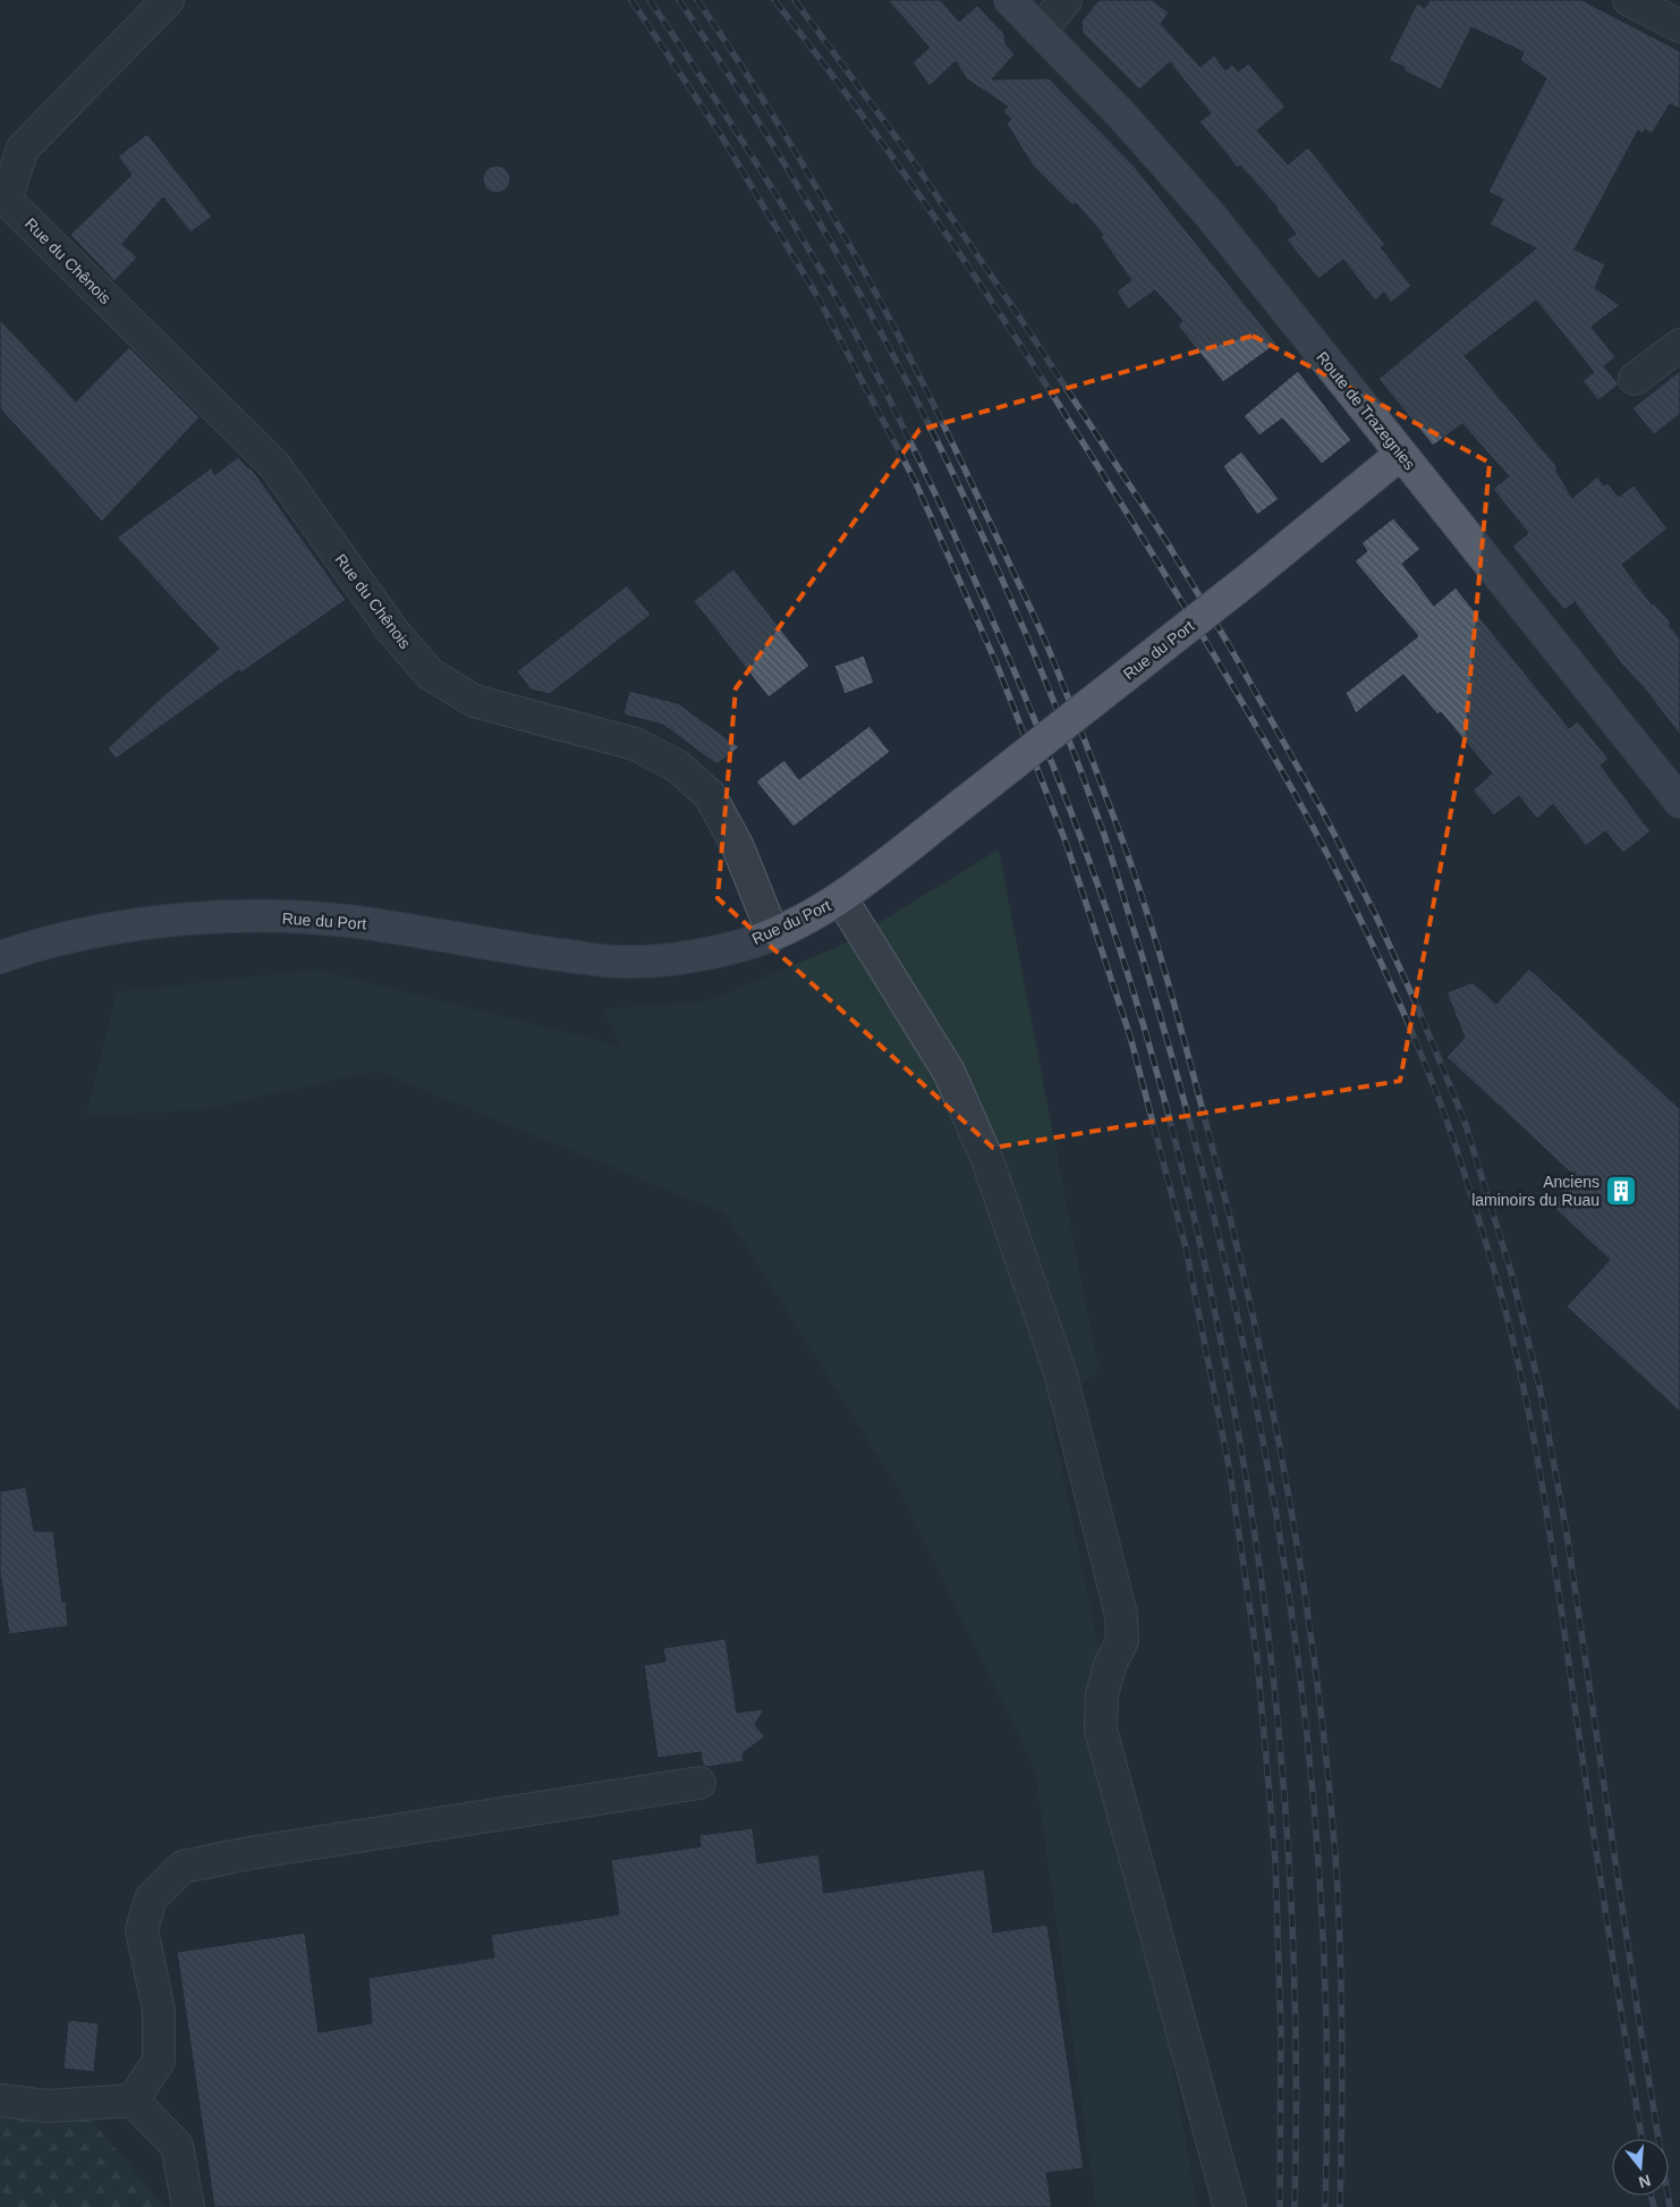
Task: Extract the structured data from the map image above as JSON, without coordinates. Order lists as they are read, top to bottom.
{
  "streets": {
    "main road": ["Route de Trazegnies", "Rue du Port"],
    "street": ["Rue du Chênois"]
  },
  "crossings": [
    ["Rue du Chênois", "Rue du Port"],
    ["Route de Trazegnies", "Rue du Port"]
  ],
  "places": {
    "building": ["Anciens laminoirs du Ruau"]
  },
  "north": "bottom"
}
